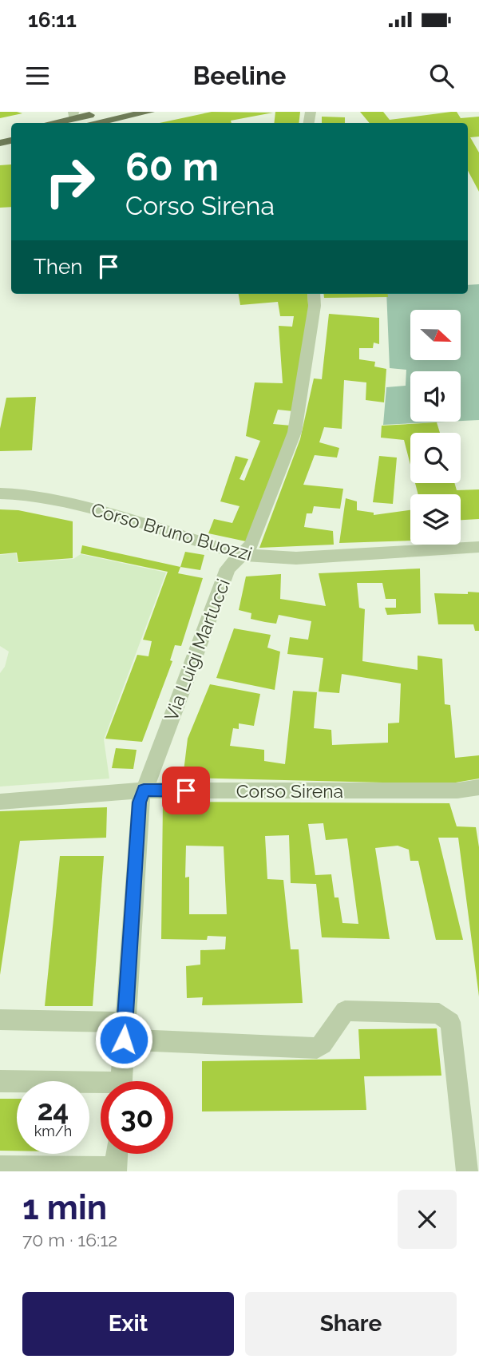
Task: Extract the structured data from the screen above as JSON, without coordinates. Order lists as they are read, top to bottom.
{
  "streets": {
    "street": ["Corso Bruno Buozzi", "Via Luigi Martucci", "Corso Sirena"]
  },
  "crossings": [
    ["Corso Bruno Buozzi", "Via Luigi Martucci"],
    ["Via Luigi Martucci", "Corso Sirena"]
  ],
  "north": "right",
  "page": {
    "status": "16:11",
    "header": "Beeline",
    "turn": ["60 m", "Corso Sirena"],
    "then": "Then",
    "speed": "24 km/h",
    "limit": "30",
    "heading": ["1 min", "70 m · 16:12"],
    "buttons": ["Exit", "Share"]
  }
}
